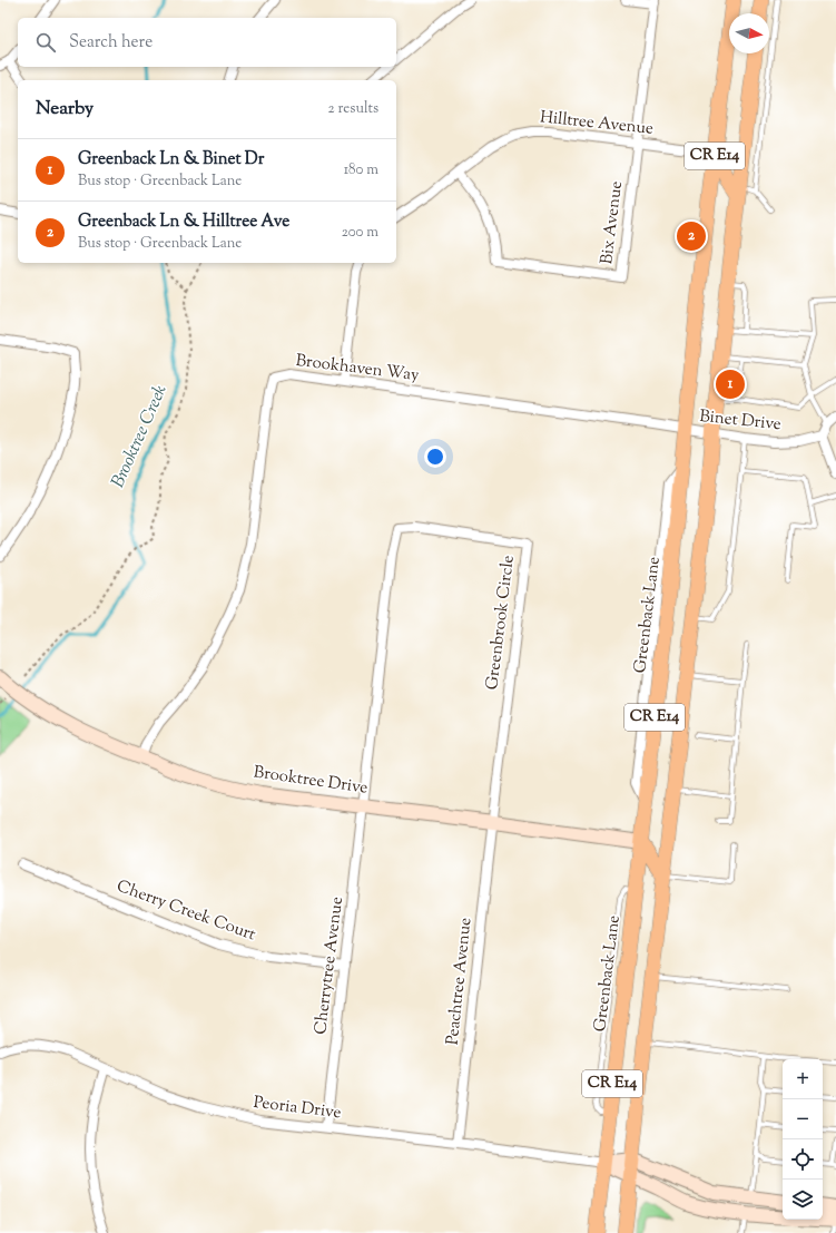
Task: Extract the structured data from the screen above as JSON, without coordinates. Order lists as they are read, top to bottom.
{
  "streets": {
    "main road": ["CR E14", "Greenback Lane"],
    "street": [
      "Hilltree Avenue",
      "Bix Avenue",
      "Brookhaven Way",
      "Binet Drive",
      "Greenbrook Circle",
      "Brooktree Drive",
      "Cherry Creek Court",
      "Cherrytree Avenue",
      "Peachtree Avenue",
      "Peoria Drive"
    ]
  },
  "crossings": [
    ["Hilltree Avenue", "Bix Avenue"],
    ["Hilltree Avenue", "Greenback Lane"],
    ["CR E14", "Binet Drive"],
    ["Brookhaven Way", "Binet Drive"],
    ["Brookhaven Way", "Greenback Lane"],
    ["Brookhaven Way", "Brooktree Drive"],
    ["Binet Drive", "Greenback Lane"],
    ["Greenback Lane", "Brooktree Drive"],
    ["Greenback Lane", "Peoria Drive"],
    ["Greenbrook Circle", "Brooktree Drive"],
    ["Greenbrook Circle", "Cherrytree Avenue"],
    ["Greenbrook Circle", "Peachtree Avenue"],
    ["Brooktree Drive", "Cherrytree Avenue"],
    ["Brooktree Drive", "Peachtree Avenue"],
    ["Cherry Creek Court", "Cherrytree Avenue"],
    ["Cherrytree Avenue", "Peoria Drive"],
    ["Peachtree Avenue", "Peoria Drive"]
  ],
  "water": ["Brooktree Creek"],
  "north": "right",
  "page": {
    "search": "Search here",
    "heading": ["Nearby", "2 results"],
    "list": [
      {
        "mark": "1",
        "name": "Greenback Ln & Binet Dr",
        "note": "Bus stop · Greenback Lane",
        "value": "180 m"
      },
      {
        "mark": "2",
        "name": "Greenback Ln & Hilltree Ave",
        "note": "Bus stop · Greenback Lane",
        "value": "200 m"
      }
    ],
    "pins": ["2", "1"],
    "map_buttons": ["+", "−"]
  }
}
